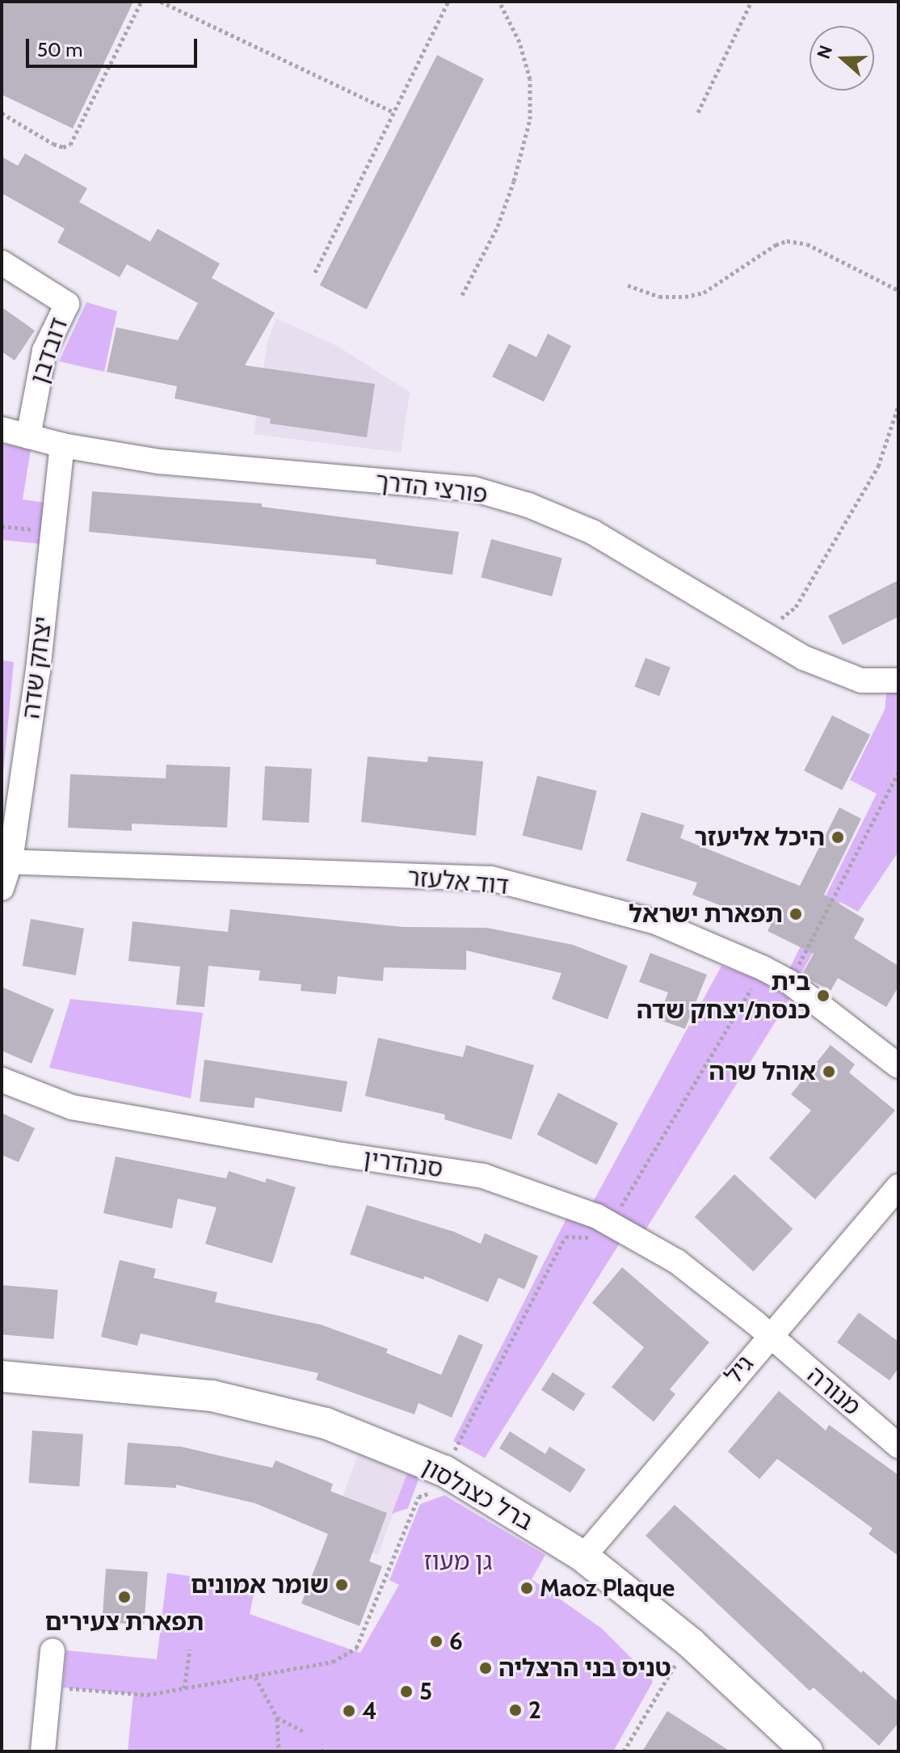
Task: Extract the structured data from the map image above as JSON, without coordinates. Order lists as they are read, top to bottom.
{
  "streets": {
    "street": [
      "דובדבן",
      "פורצי הדרך",
      "יצחק שדה",
      "דוד אלעזר",
      "סנהדרין",
      "גיל",
      "מנורה",
      "ברל כצנלסון"
    ]
  },
  "crossings": [
    ["דובדבן", "פורצי הדרך"],
    ["פורצי הדרך", "יצחק שדה"],
    ["יצחק שדה", "דוד אלעזר"],
    ["סנהדרין", "גיל"],
    ["סנהדרין", "מנורה"],
    ["גיל", "מנורה"],
    ["גיל", "ברל כצנלסון"]
  ],
  "parks": ["גן מעוז"],
  "places": [
    "היכל אליעזר",
    "תפארת ישראל",
    "בית כנסת/יצחק שדה",
    "אוהל שרה",
    "שומר אמונים",
    "Maoz Plaque",
    "תפארת צעירים",
    "6",
    "טניס בני הרצליה",
    "5",
    "2",
    "4"
  ],
  "scale_bar": "50 m",
  "north": "left"
}
